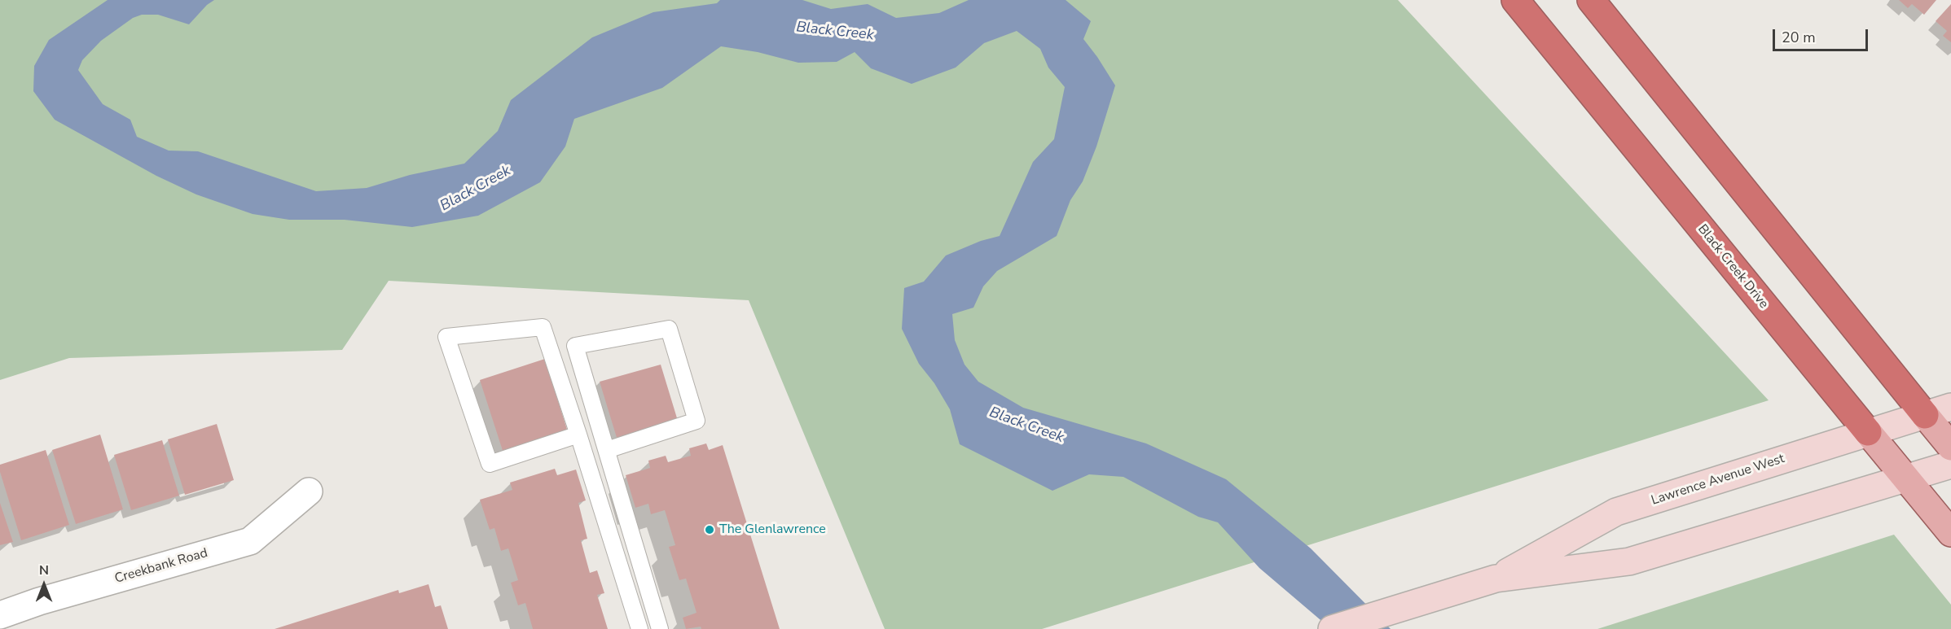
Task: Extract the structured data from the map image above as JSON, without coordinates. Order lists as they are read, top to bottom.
{
  "streets": {
    "highway": ["Black Creek Drive"],
    "main road": ["Lawrence Avenue West"],
    "street": ["Creekbank Road"]
  },
  "crossings": [
    ["Black Creek Drive", "Lawrence Avenue West"]
  ],
  "water": ["Black Creek"],
  "places": ["The Glenlawrence"],
  "scale_bar": "20 m",
  "north": "top"
}
